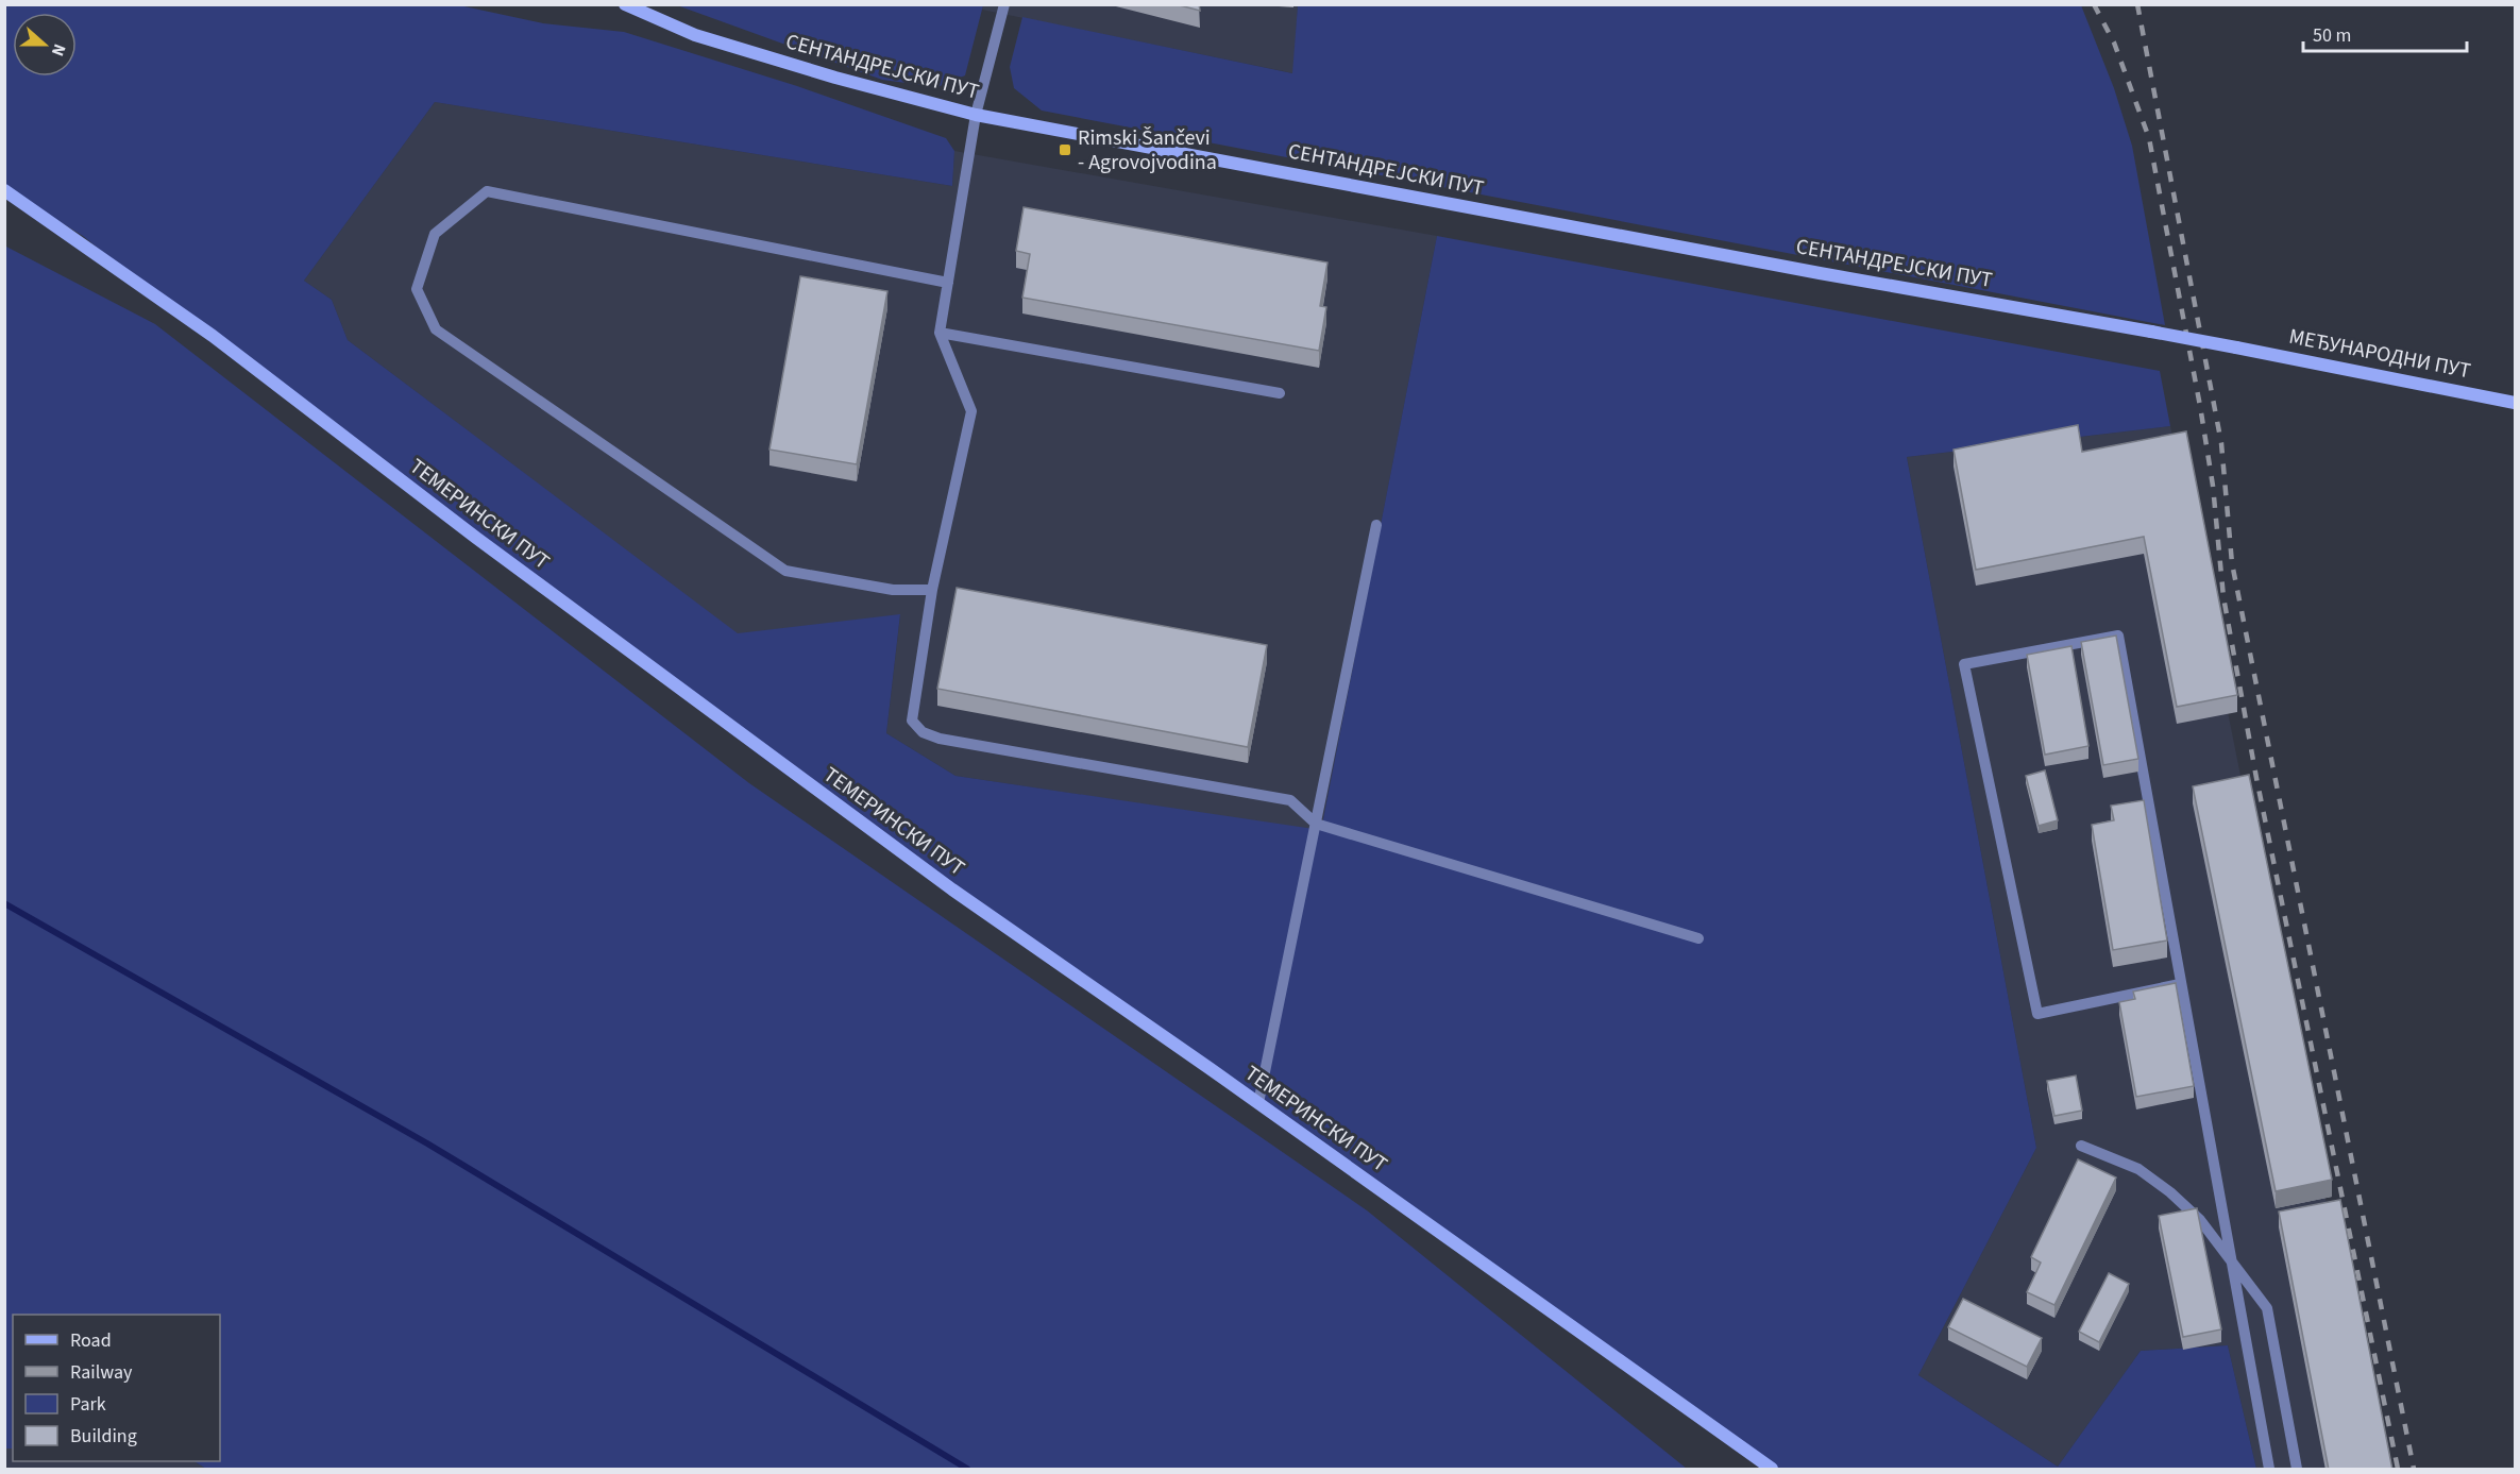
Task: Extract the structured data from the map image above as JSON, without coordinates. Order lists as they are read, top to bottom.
{
  "streets": {
    "main road": ["СЕНТАНДРЕЈСКИ ПУТ", "МЕЂУНАРОДНИ ПУТ", "ТЕМЕРИНСКИ ПУТ"]
  },
  "crossings": [
    ["СЕНТАНДРЕЈСКИ ПУТ", "МЕЂУНАРОДНИ ПУТ"]
  ],
  "places": {
    "transit": ["Rimski Šančevi - Agrovojvodina"]
  },
  "legend": [
    "Road",
    "Railway",
    "Park",
    "Building"
  ],
  "scale_bar": "50 m",
  "north": "right"
}
